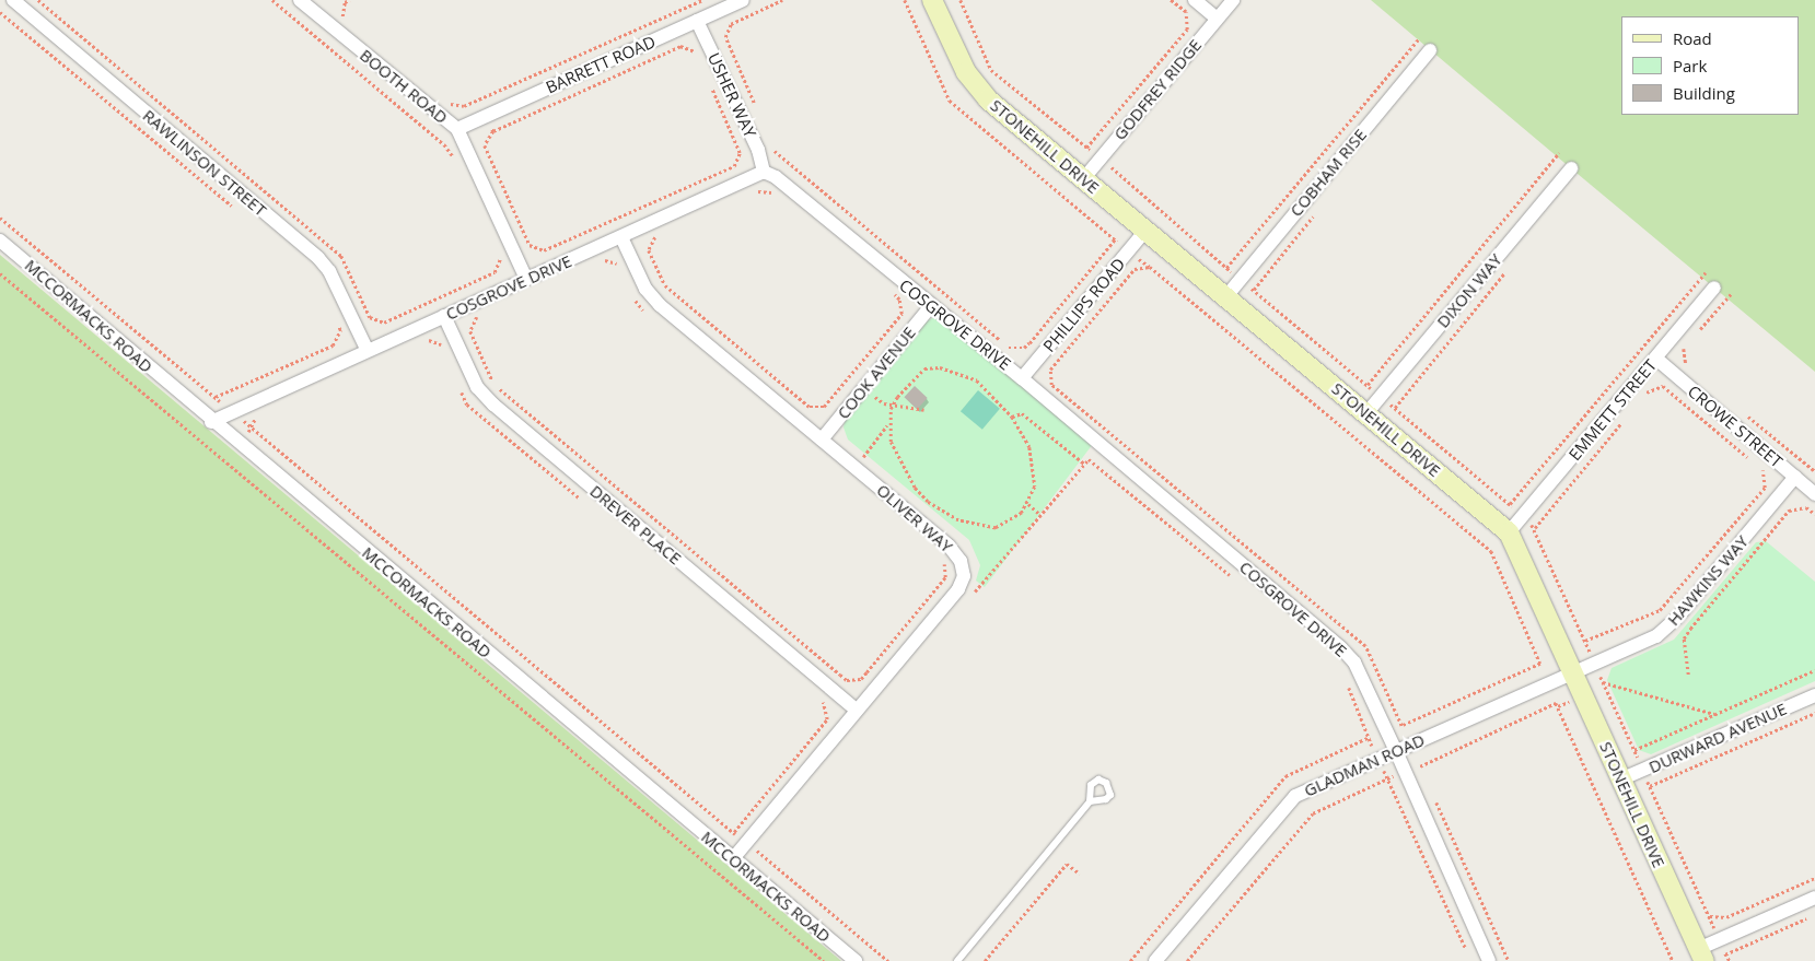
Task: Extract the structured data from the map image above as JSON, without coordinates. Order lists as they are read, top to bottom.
{
  "streets": {
    "street": [
      "BARRETT ROAD",
      "BOOTH ROAD",
      "GODFREY RIDGE",
      "USHER WAY",
      "STONEHILL DRIVE",
      "RAWLINSON STREET",
      "COBHAM RISE",
      "COSGROVE DRIVE",
      "DIXON WAY",
      "PHILLIPS ROAD",
      "MCCORMACKS ROAD",
      "COOK AVENUE",
      "EMMETT STREET",
      "CROWE STREET",
      "OLIVER WAY",
      "DREVER PLACE",
      "HAWKINS WAY",
      "DURWARD AVENUE",
      "GLADMAN ROAD"
    ]
  },
  "crossings": [
    ["BARRETT ROAD", "BOOTH ROAD"],
    ["BARRETT ROAD", "USHER WAY"],
    ["BOOTH ROAD", "COSGROVE DRIVE"],
    ["GODFREY RIDGE", "STONEHILL DRIVE"],
    ["USHER WAY", "COSGROVE DRIVE"],
    ["STONEHILL DRIVE", "COBHAM RISE"],
    ["STONEHILL DRIVE", "DIXON WAY"],
    ["STONEHILL DRIVE", "PHILLIPS ROAD"],
    ["STONEHILL DRIVE", "EMMETT STREET"],
    ["STONEHILL DRIVE", "HAWKINS WAY"],
    ["STONEHILL DRIVE", "DURWARD AVENUE"],
    ["STONEHILL DRIVE", "GLADMAN ROAD"],
    ["RAWLINSON STREET", "COSGROVE DRIVE"],
    ["COSGROVE DRIVE", "PHILLIPS ROAD"],
    ["COSGROVE DRIVE", "MCCORMACKS ROAD"],
    ["COSGROVE DRIVE", "COOK AVENUE"],
    ["COSGROVE DRIVE", "OLIVER WAY"],
    ["COSGROVE DRIVE", "DREVER PLACE"],
    ["COSGROVE DRIVE", "GLADMAN ROAD"],
    ["MCCORMACKS ROAD", "OLIVER WAY"],
    ["COOK AVENUE", "OLIVER WAY"],
    ["EMMETT STREET", "CROWE STREET"],
    ["CROWE STREET", "HAWKINS WAY"],
    ["OLIVER WAY", "DREVER PLACE"],
    ["HAWKINS WAY", "GLADMAN ROAD"]
  ],
  "legend": ["Road", "Park", "Building"]
}
